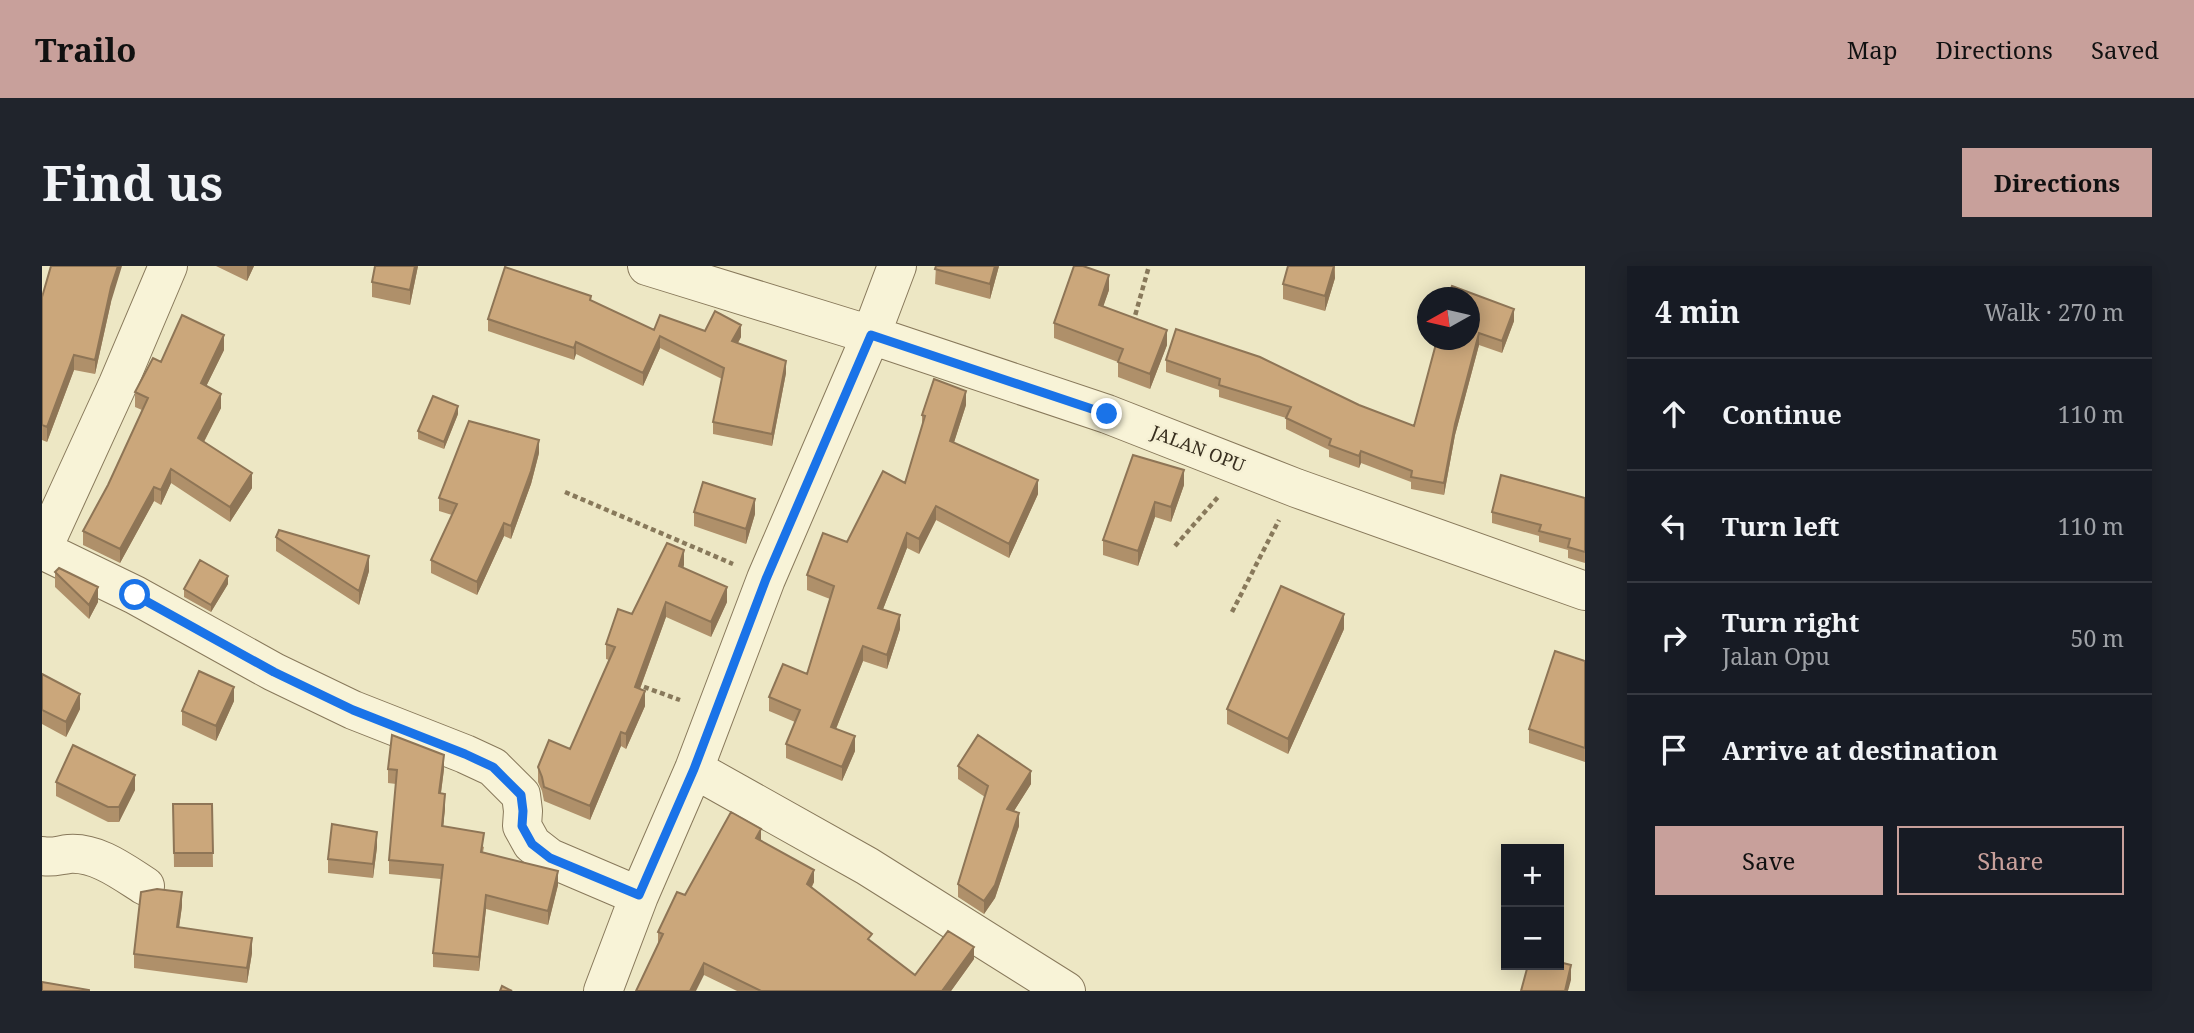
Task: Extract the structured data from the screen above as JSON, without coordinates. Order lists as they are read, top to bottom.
{
  "streets": {
    "street": ["JALAN OPU"]
  },
  "north": "left",
  "page": {
    "header": "Trailo",
    "nav": ["Map", "Directions", "Saved"],
    "buttons": [
      "Directions",
      ["Save", "Share"]
    ],
    "title": "Find us",
    "heading": ["4 min", "Walk · 270 m"],
    "list": [
      ["Continue", "110 m"],
      ["Turn left", "110 m"],
      ["Turn right", "Jalan Opu", "50 m"],
      "Arrive at destination"
    ],
    "map_buttons": ["+", "−"]
  }
}
